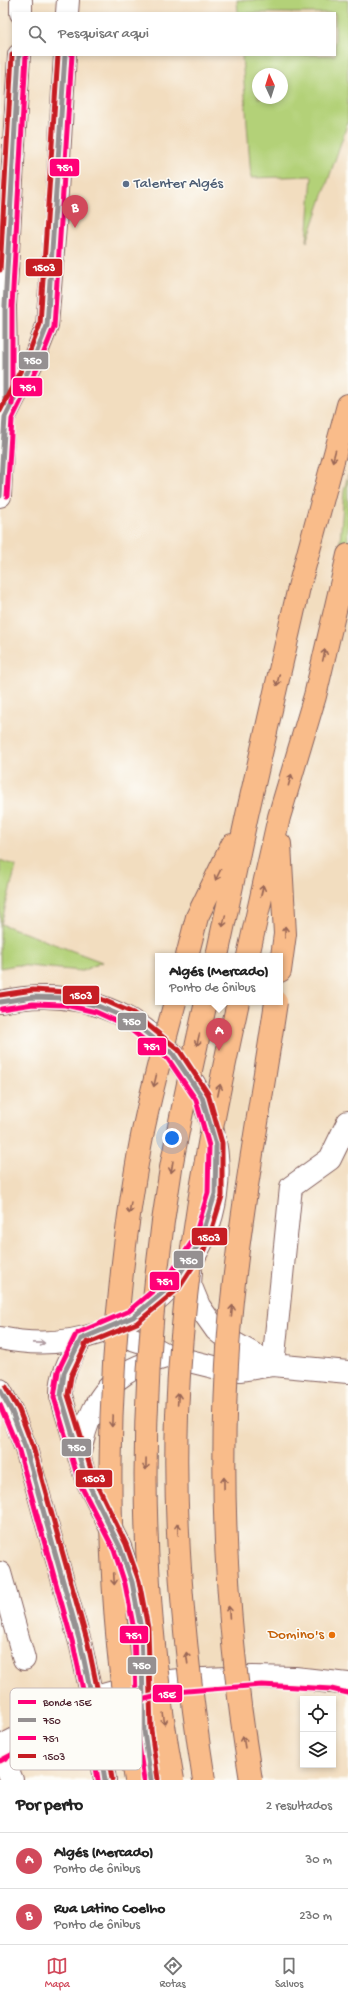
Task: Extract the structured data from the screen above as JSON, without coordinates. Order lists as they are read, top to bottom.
{
  "places": ["Talenter Algés", "Domino's"],
  "lines": [
    "transit line 1503",
    "transit line 750",
    "transit line 751",
    "tram line 15E"
  ],
  "legend": [
    "Bonde 15E",
    "750",
    "751",
    "1503"
  ],
  "north": "top",
  "page": {
    "search": "Pesquisar aqui",
    "pins": ["B", "A"],
    "popup": ["Algés (Mercado)", "Ponto de ônibus"],
    "heading": ["Por perto", "2 resultados"],
    "list": [
      {
        "mark": "A",
        "name": "Algés (Mercado)",
        "note": "Ponto de ônibus",
        "value": "30 m"
      },
      {
        "mark": "B",
        "name": "Rua Latino Coelho",
        "note": "Ponto de ônibus",
        "value": "230 m"
      }
    ],
    "nav": ["Mapa", "Rotas", "Salvos"]
  }
}
